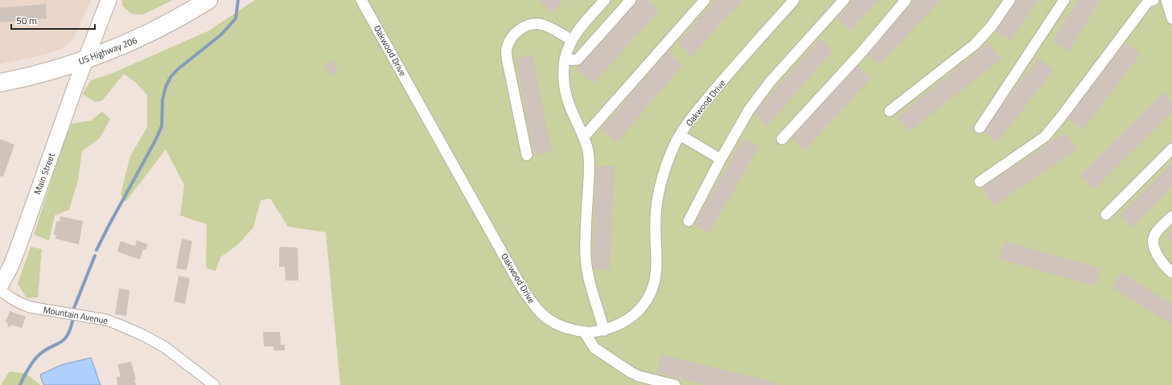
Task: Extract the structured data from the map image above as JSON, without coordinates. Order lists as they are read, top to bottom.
{
  "streets": {
    "highway": ["US Highway 206"],
    "main road": ["Main Street"],
    "street": ["Oakwood Drive", "Mountain Avenue"]
  },
  "crossings": [
    ["US Highway 206", "Main Street"]
  ],
  "scale_bar": "50 m"
}
